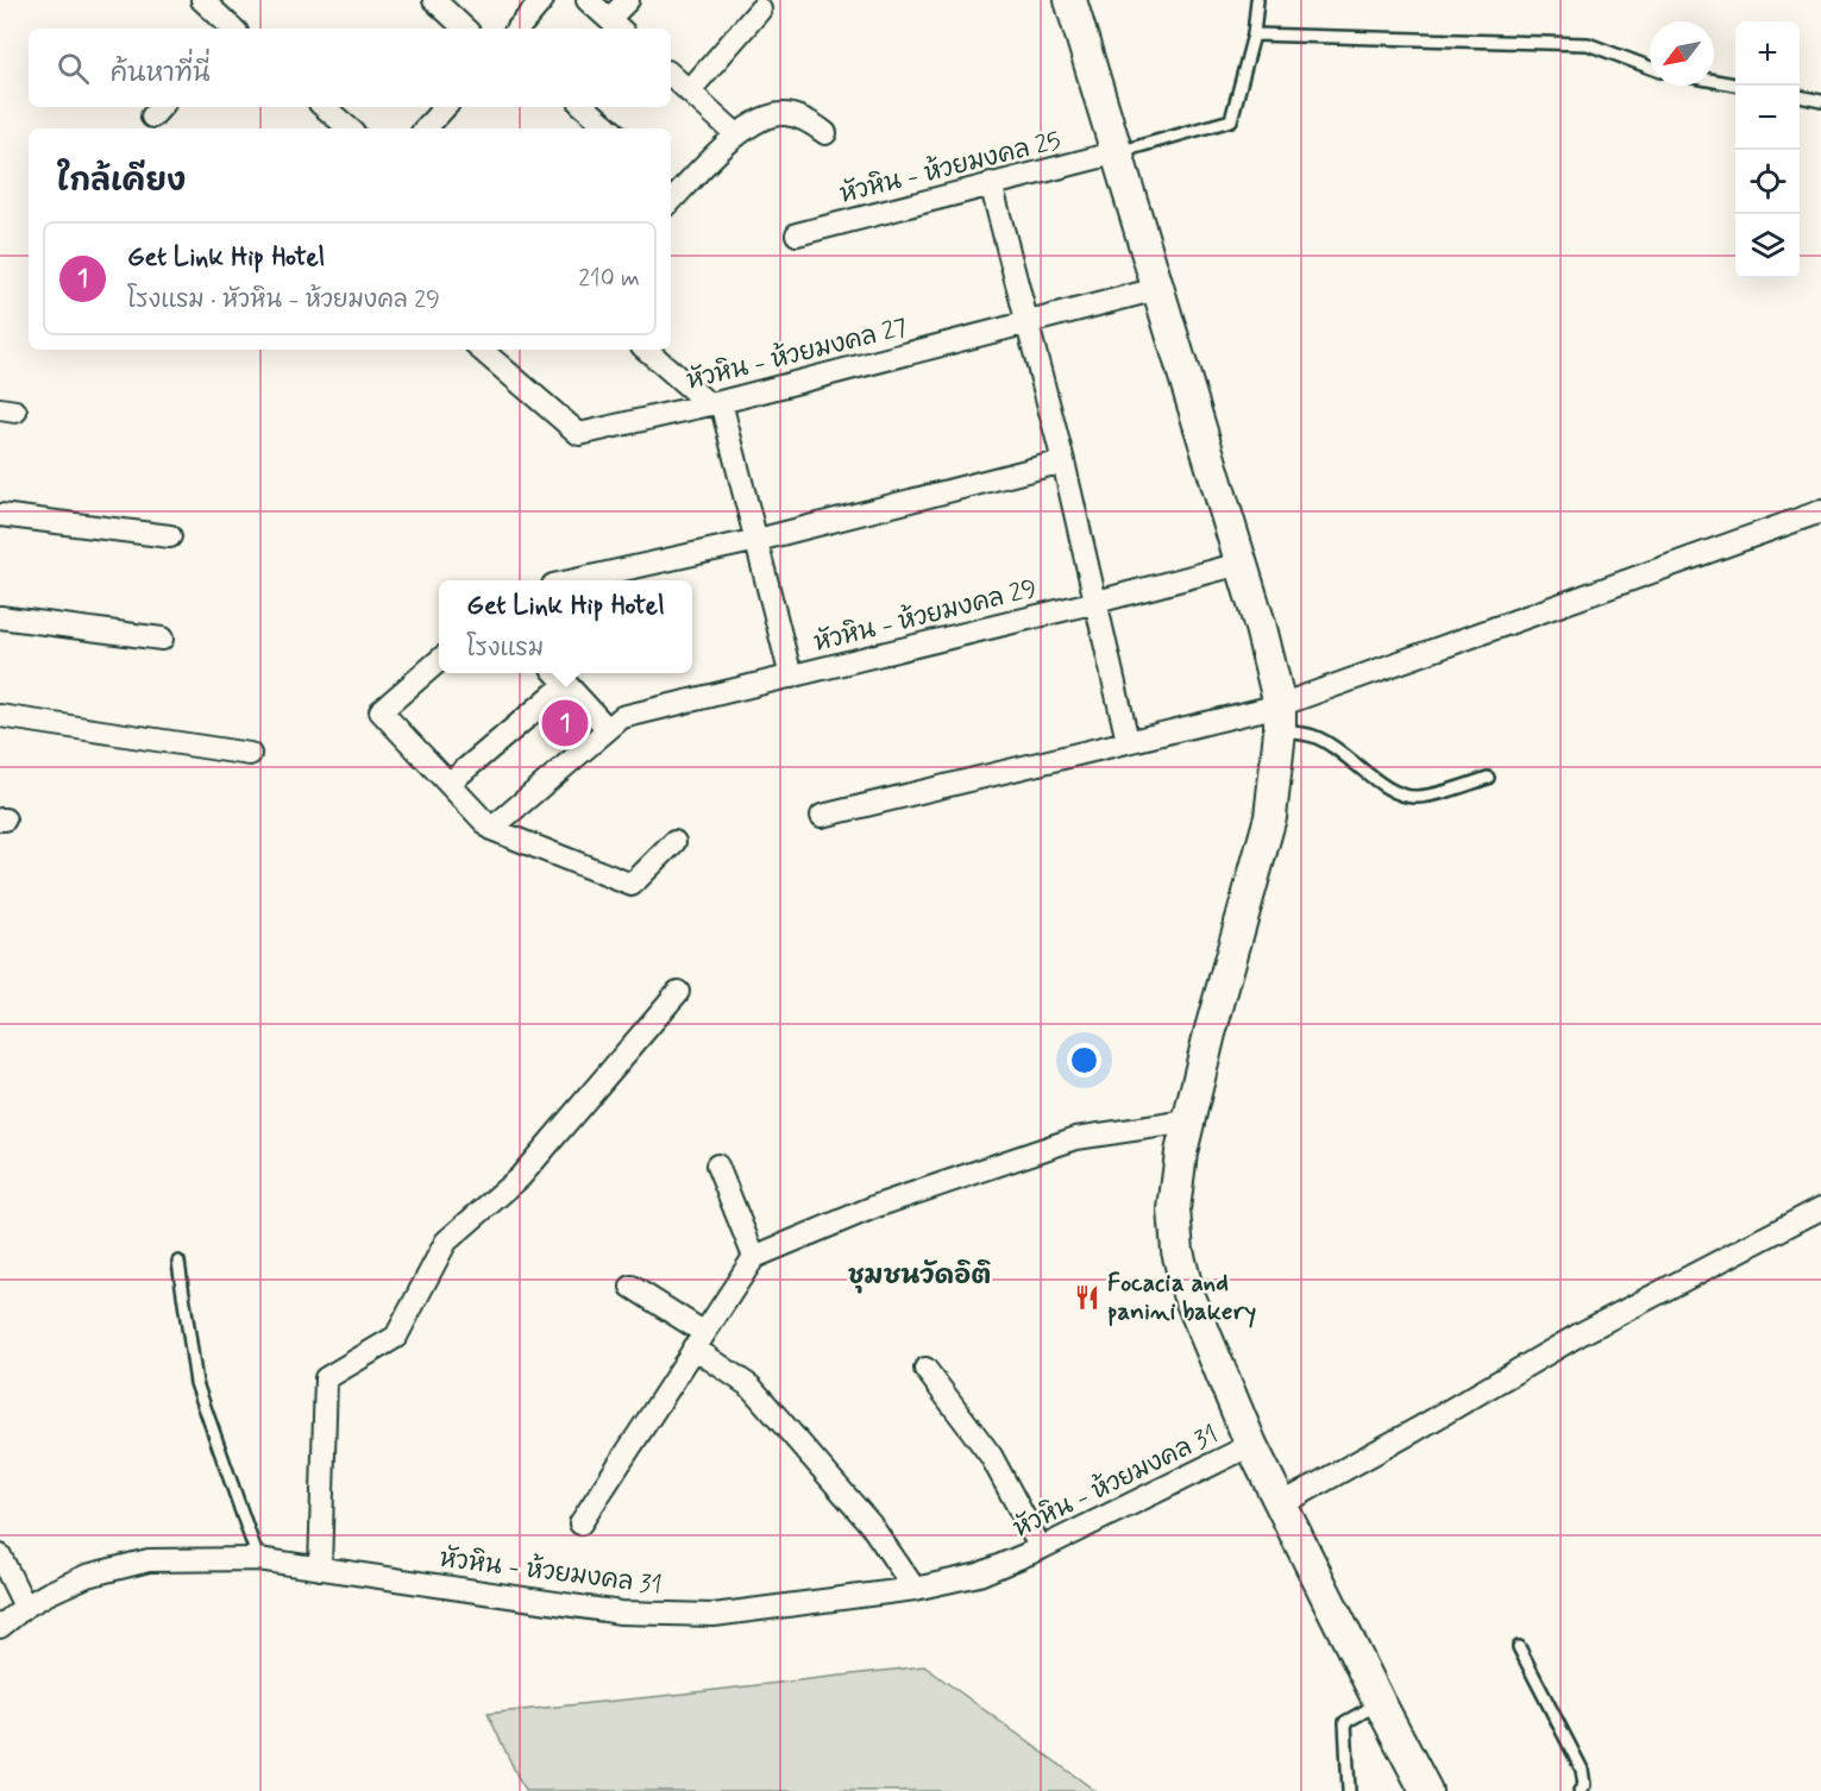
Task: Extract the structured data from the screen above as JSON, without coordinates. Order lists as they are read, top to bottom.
{
  "streets": {
    "street": [
      "หัวหิน - ห้วยมงคล 25",
      "หัวหิน - ห้วยมงคล 27",
      "หัวหิน - ห้วยมงคล 29",
      "หัวหิน - ห้วยมงคล 31"
    ]
  },
  "districts": ["ชุมชนวัดอิติ"],
  "places": {
    "restaurant": ["Focacia and panini bakery"]
  },
  "north": "bottom left",
  "page": {
    "map_buttons": ["+", "−"],
    "search": "ค้นหาที่นี่",
    "heading": "ใกล้เคียง",
    "list": [
      {
        "mark": "1",
        "name": "Get Link Hip Hotel",
        "note": "โรงแรม · หัวหิน - ห้วยมงคล 29",
        "value": "210 m"
      }
    ],
    "popup": ["Get Link Hip Hotel", "โรงแรม"],
    "pins": "1"
  }
}
